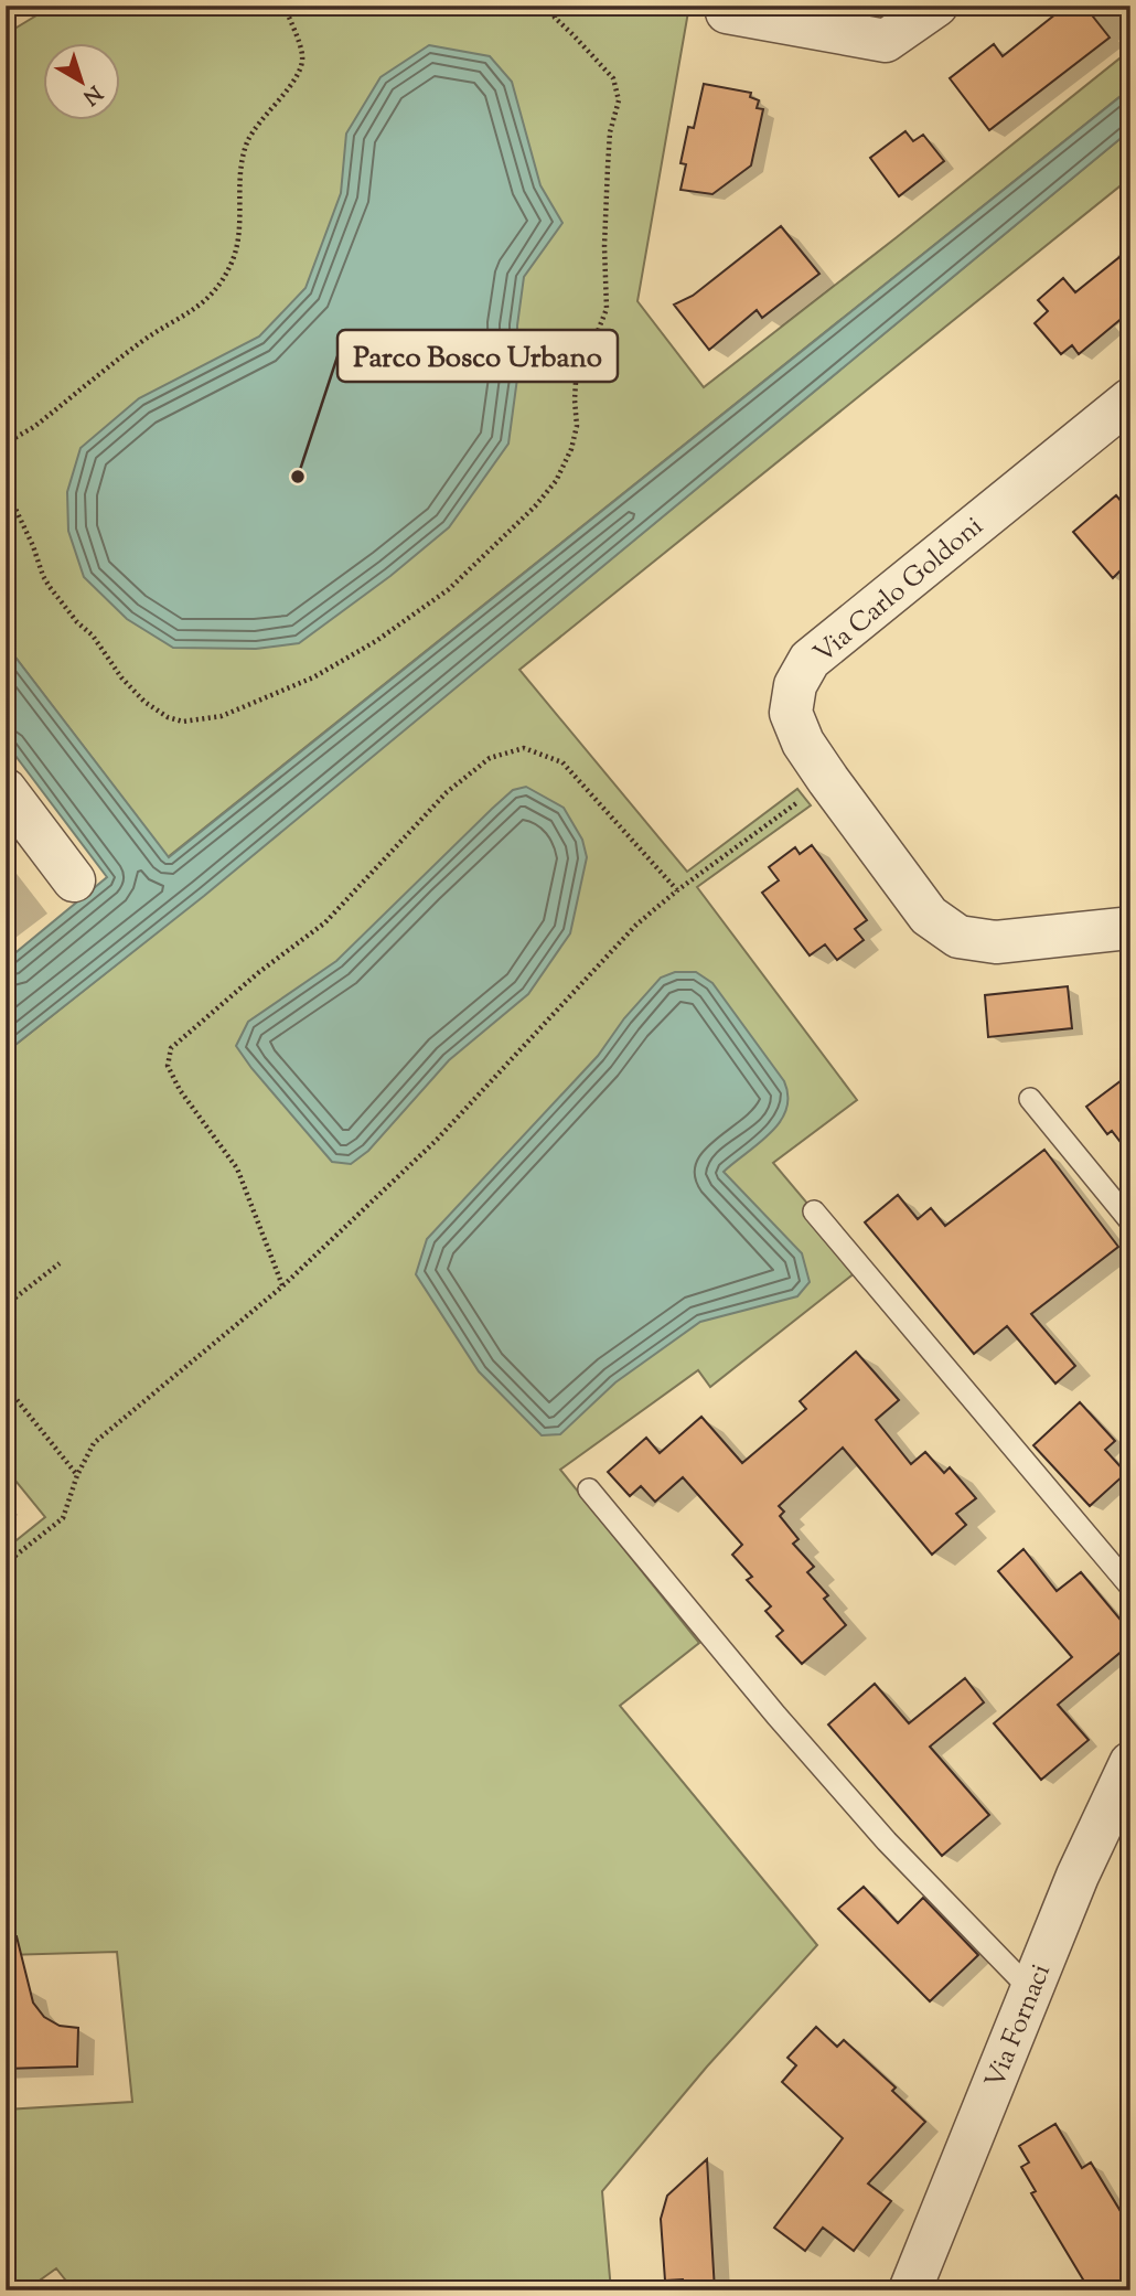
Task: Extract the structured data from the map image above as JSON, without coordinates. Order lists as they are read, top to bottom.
{
  "streets": {
    "street": ["Via Carlo Goldoni", "Via Fornaci"]
  },
  "places": ["Parco Bosco Urbano"],
  "north": "bottom right"
}
